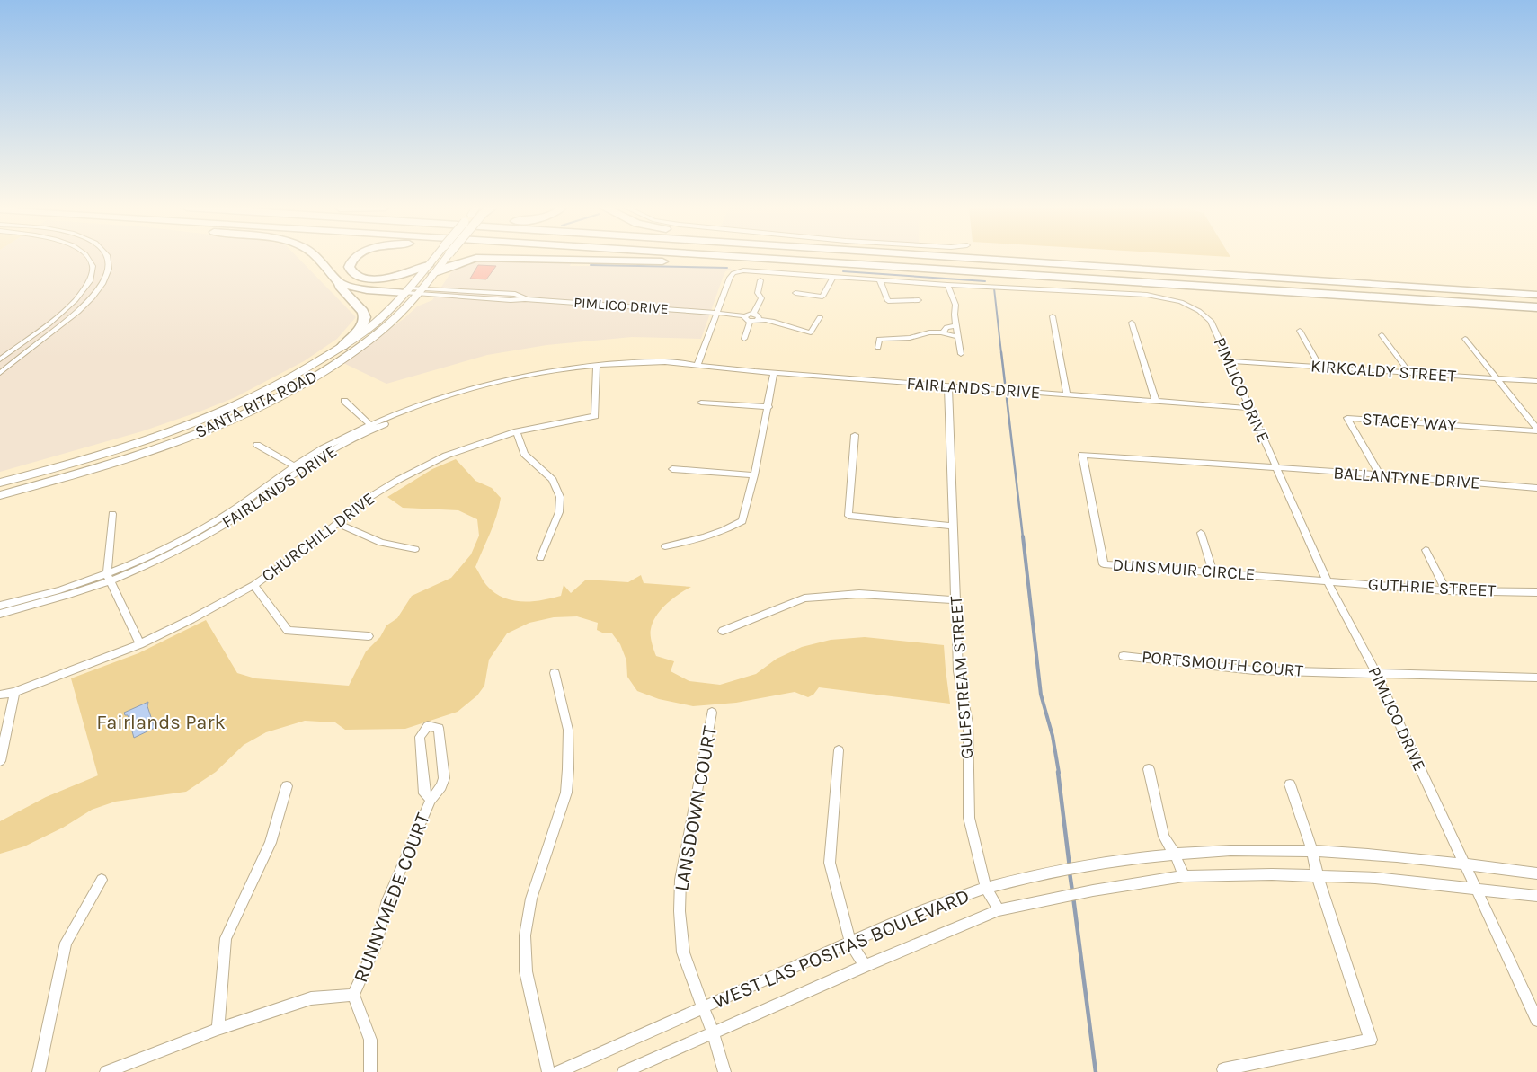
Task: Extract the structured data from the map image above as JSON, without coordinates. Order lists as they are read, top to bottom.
{
  "streets": {
    "main road": ["SANTA RITA ROAD"],
    "street": [
      "PIMLICO DRIVE",
      "KIRKCALDY STREET",
      "FAIRLANDS DRIVE",
      "STACEY WAY",
      "BALLANTYNE DRIVE",
      "CHURCHILL DRIVE",
      "DUNSMUIR CIRCLE",
      "GUTHRIE STREET",
      "PORTSMOUTH COURT",
      "GULFSTREAM STREET",
      "LANSDOWN COURT",
      "RUNNYMEDE COURT",
      "WEST LAS POSITAS BOULEVARD"
    ]
  },
  "crossings": [
    ["PIMLICO DRIVE", "KIRKCALDY STREET"],
    ["PIMLICO DRIVE", "FAIRLANDS DRIVE"],
    ["PIMLICO DRIVE", "SANTA RITA ROAD"],
    ["PIMLICO DRIVE", "BALLANTYNE DRIVE"],
    ["PIMLICO DRIVE", "DUNSMUIR CIRCLE"],
    ["PIMLICO DRIVE", "GUTHRIE STREET"],
    ["PIMLICO DRIVE", "PORTSMOUTH COURT"],
    ["PIMLICO DRIVE", "WEST LAS POSITAS BOULEVARD"],
    ["KIRKCALDY STREET", "STACEY WAY"],
    ["FAIRLANDS DRIVE", "CHURCHILL DRIVE"],
    ["FAIRLANDS DRIVE", "GULFSTREAM STREET"],
    ["STACEY WAY", "BALLANTYNE DRIVE"],
    ["BALLANTYNE DRIVE", "DUNSMUIR CIRCLE"],
    ["DUNSMUIR CIRCLE", "GUTHRIE STREET"],
    ["GULFSTREAM STREET", "WEST LAS POSITAS BOULEVARD"],
    ["LANSDOWN COURT", "WEST LAS POSITAS BOULEVARD"]
  ],
  "parks": ["Fairlands Park"]
}
